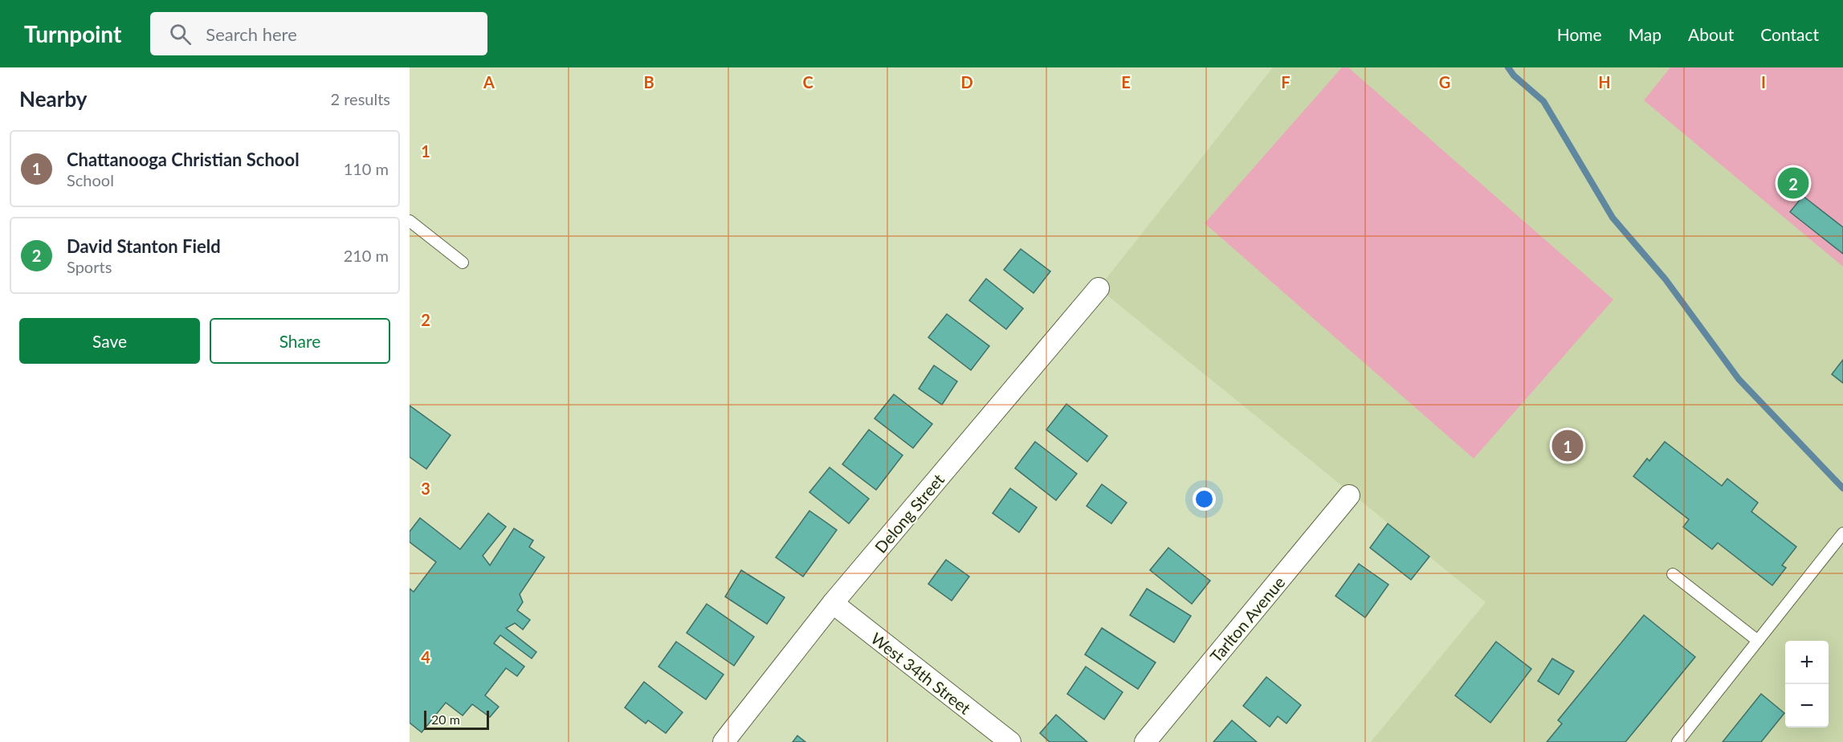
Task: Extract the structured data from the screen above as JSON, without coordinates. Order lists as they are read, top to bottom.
{
  "streets": {
    "street": ["Delong Street", "Tarlton Avenue", "West 34th Street"]
  },
  "crossings": [
    ["Delong Street", "West 34th Street"]
  ],
  "scale_bar": "20 m",
  "page": {
    "header": "Turnpoint",
    "search": "Search here",
    "nav": [
      "Home",
      "Map",
      "About",
      "Contact"
    ],
    "heading": ["Nearby", "2 results"],
    "list": [
      {
        "mark": "1",
        "name": "Chattanooga Christian School",
        "note": "School",
        "value": "110 m"
      },
      {
        "mark": "2",
        "name": "David Stanton Field",
        "note": "Sports",
        "value": "210 m"
      }
    ],
    "pins": ["2", "1"],
    "buttons": ["Save", "Share"],
    "map_buttons": ["+", "−"],
    "scale": "20 m"
  },
  "grid": {
    "columns": [
      "A",
      "B",
      "C",
      "D",
      "E",
      "F",
      "G",
      "H",
      "I"
    ],
    "rows": [
      "1",
      "2",
      "3",
      "4"
    ]
  }
}
